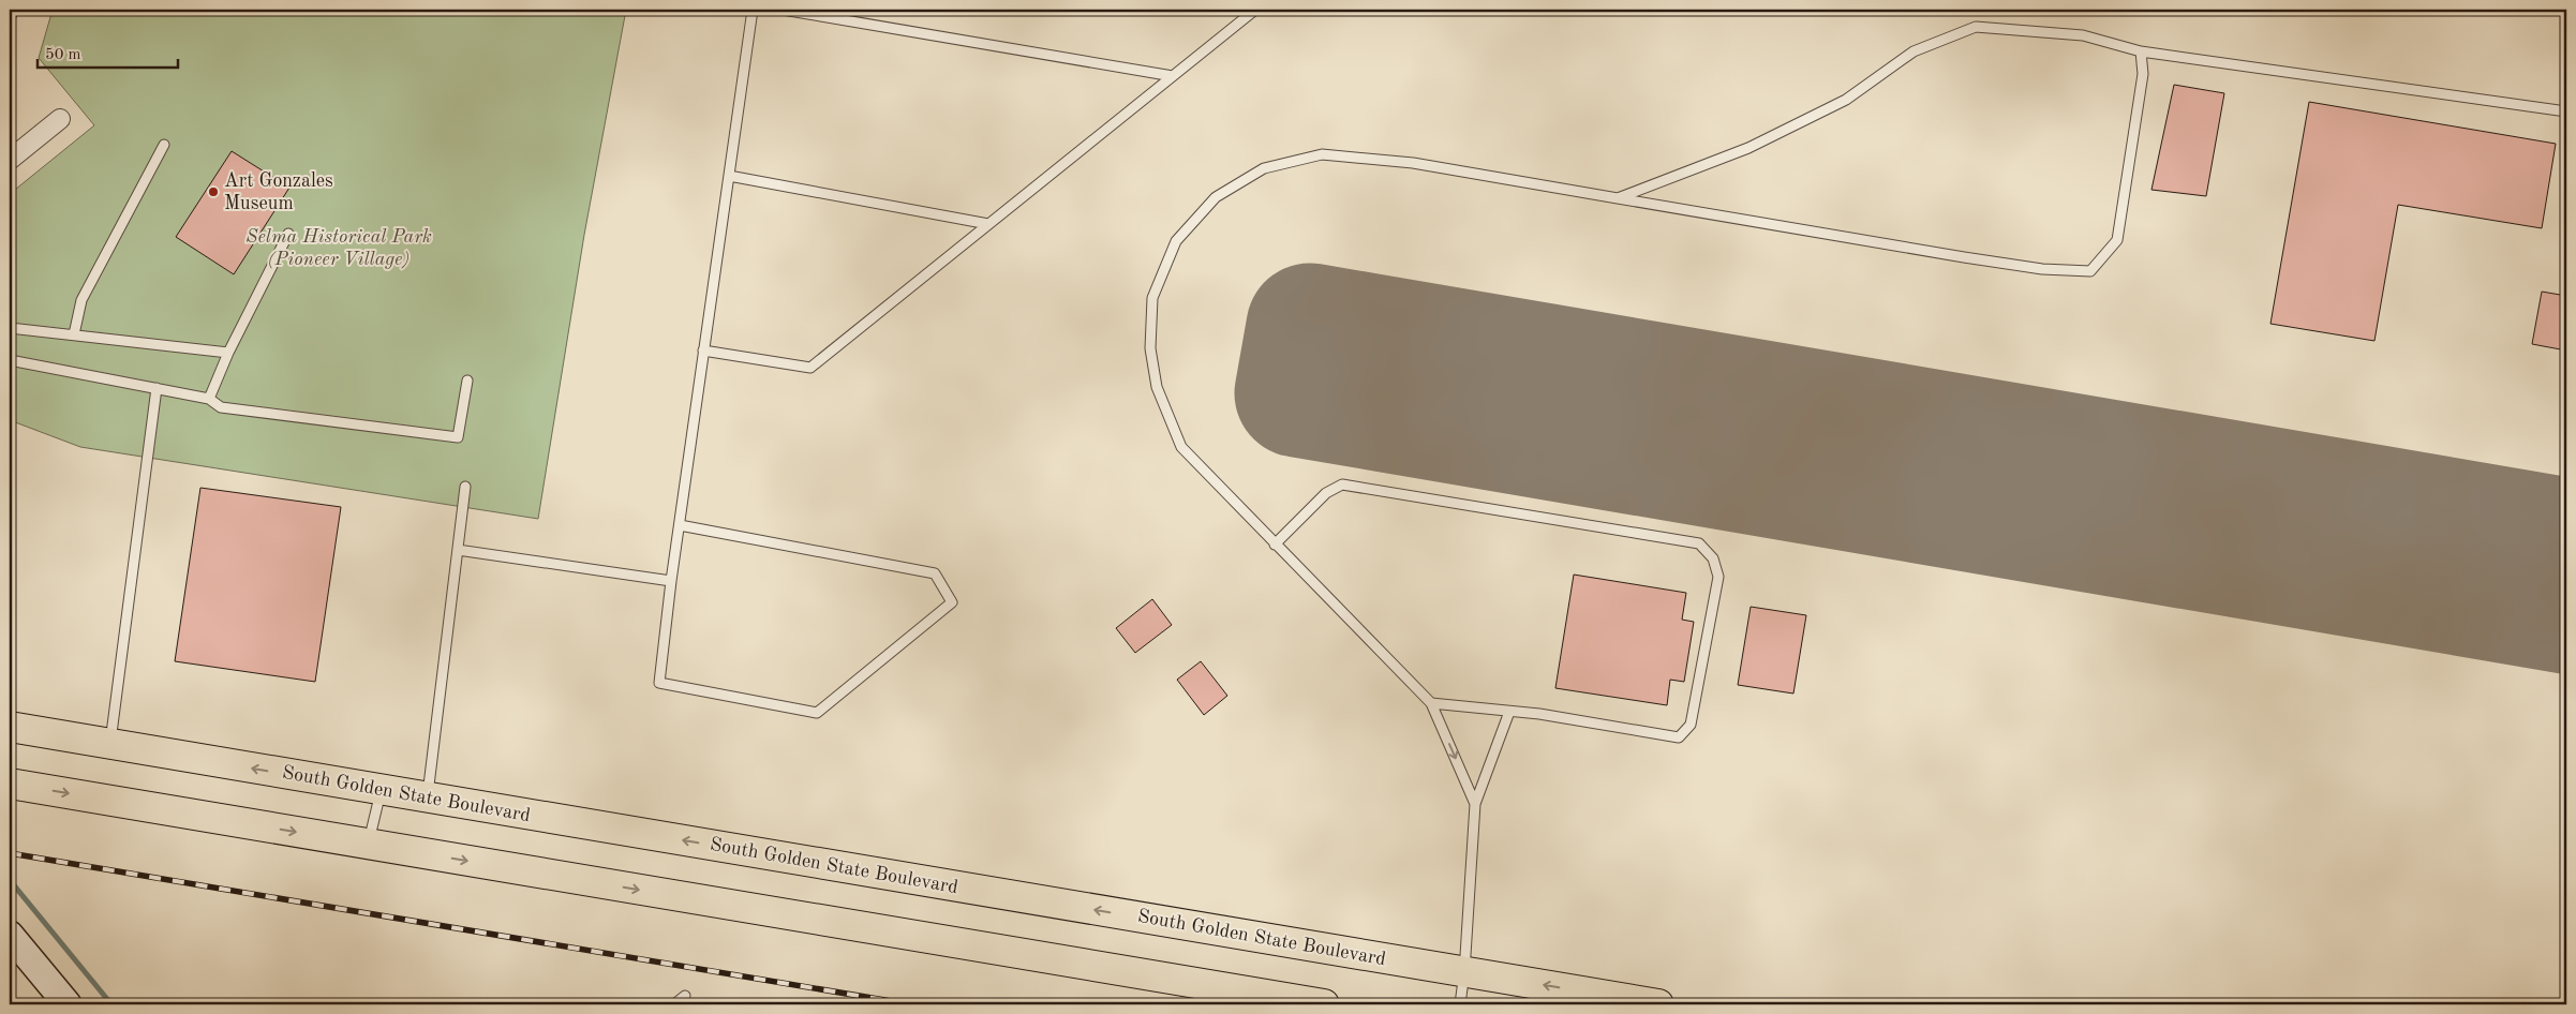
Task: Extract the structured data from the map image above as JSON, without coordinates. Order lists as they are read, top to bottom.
{
  "streets": {
    "main road": ["South Golden State Boulevard"]
  },
  "parks": ["Selma Historical Park (Pioneer Village)"],
  "places": ["Art Gonzales Museum"],
  "scale_bar": "50 m"
}
